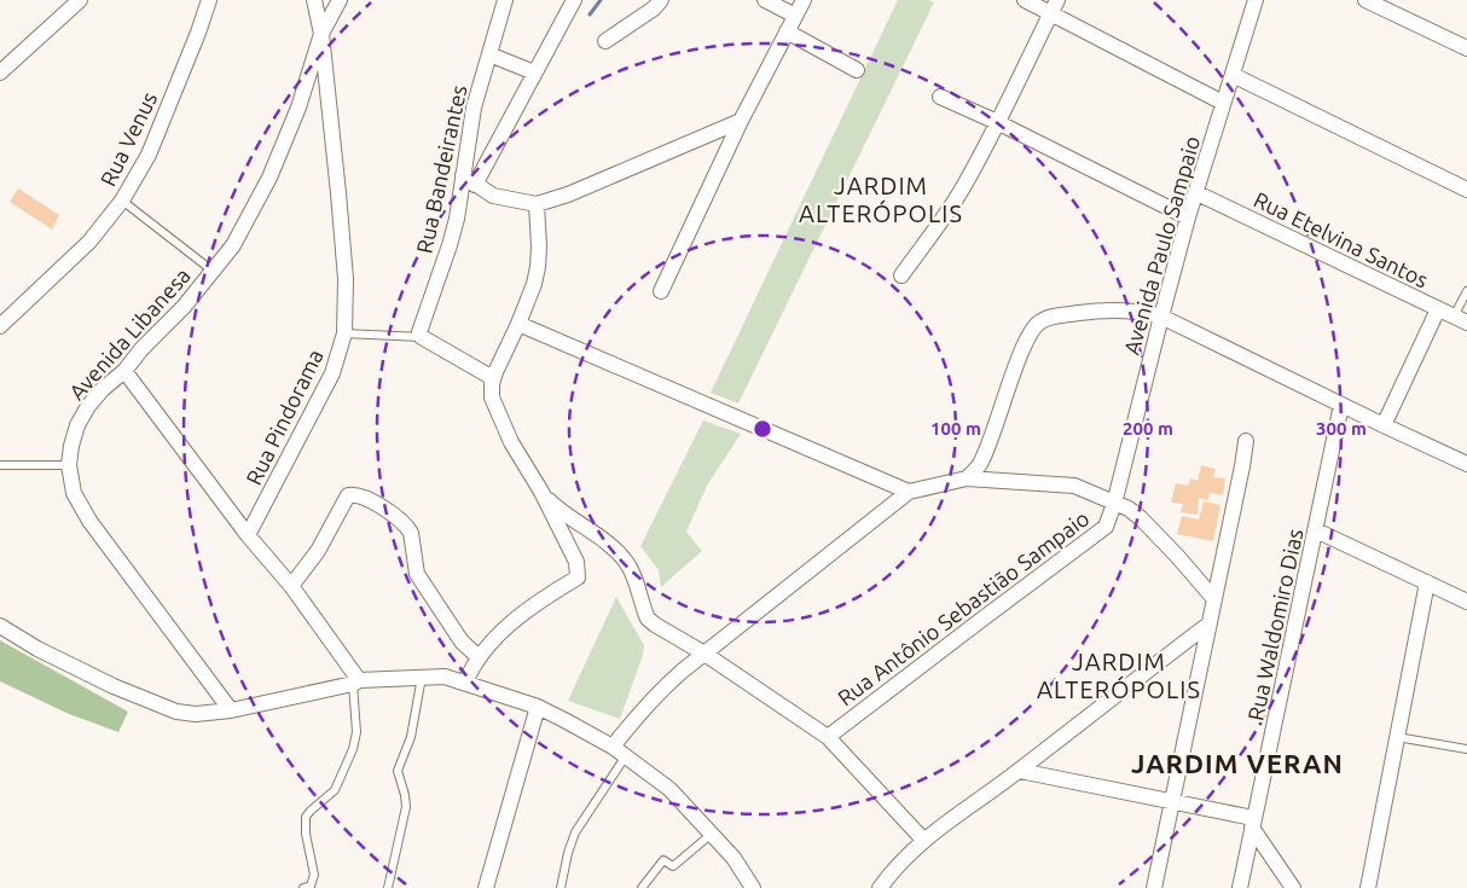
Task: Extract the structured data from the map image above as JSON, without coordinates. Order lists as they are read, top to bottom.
{
  "streets": {
    "street": [
      "Rua Venus",
      "Rua Bandeirantes",
      "Rua Etelvina Santos",
      "Avenida Paulo Sampaio",
      "Avenida Libanesa",
      "Rua Pindorama",
      "Rua Antônio Sebastião Sampaio",
      "Rua Waldomiro Dias"
    ]
  },
  "crossings": [
    ["Rua Etelvina Santos", "Avenida Paulo Sampaio"],
    ["Avenida Paulo Sampaio", "Rua Antônio Sebastião Sampaio"],
    ["Avenida Libanesa", "Rua Pindorama"]
  ],
  "districts": ["JARDIM ALTERÓPOLIS", "JARDIM ALTERÓPOLIS", "JARDIM VERAN"],
  "rings": ["100 m", "200 m", "300 m"]
}
